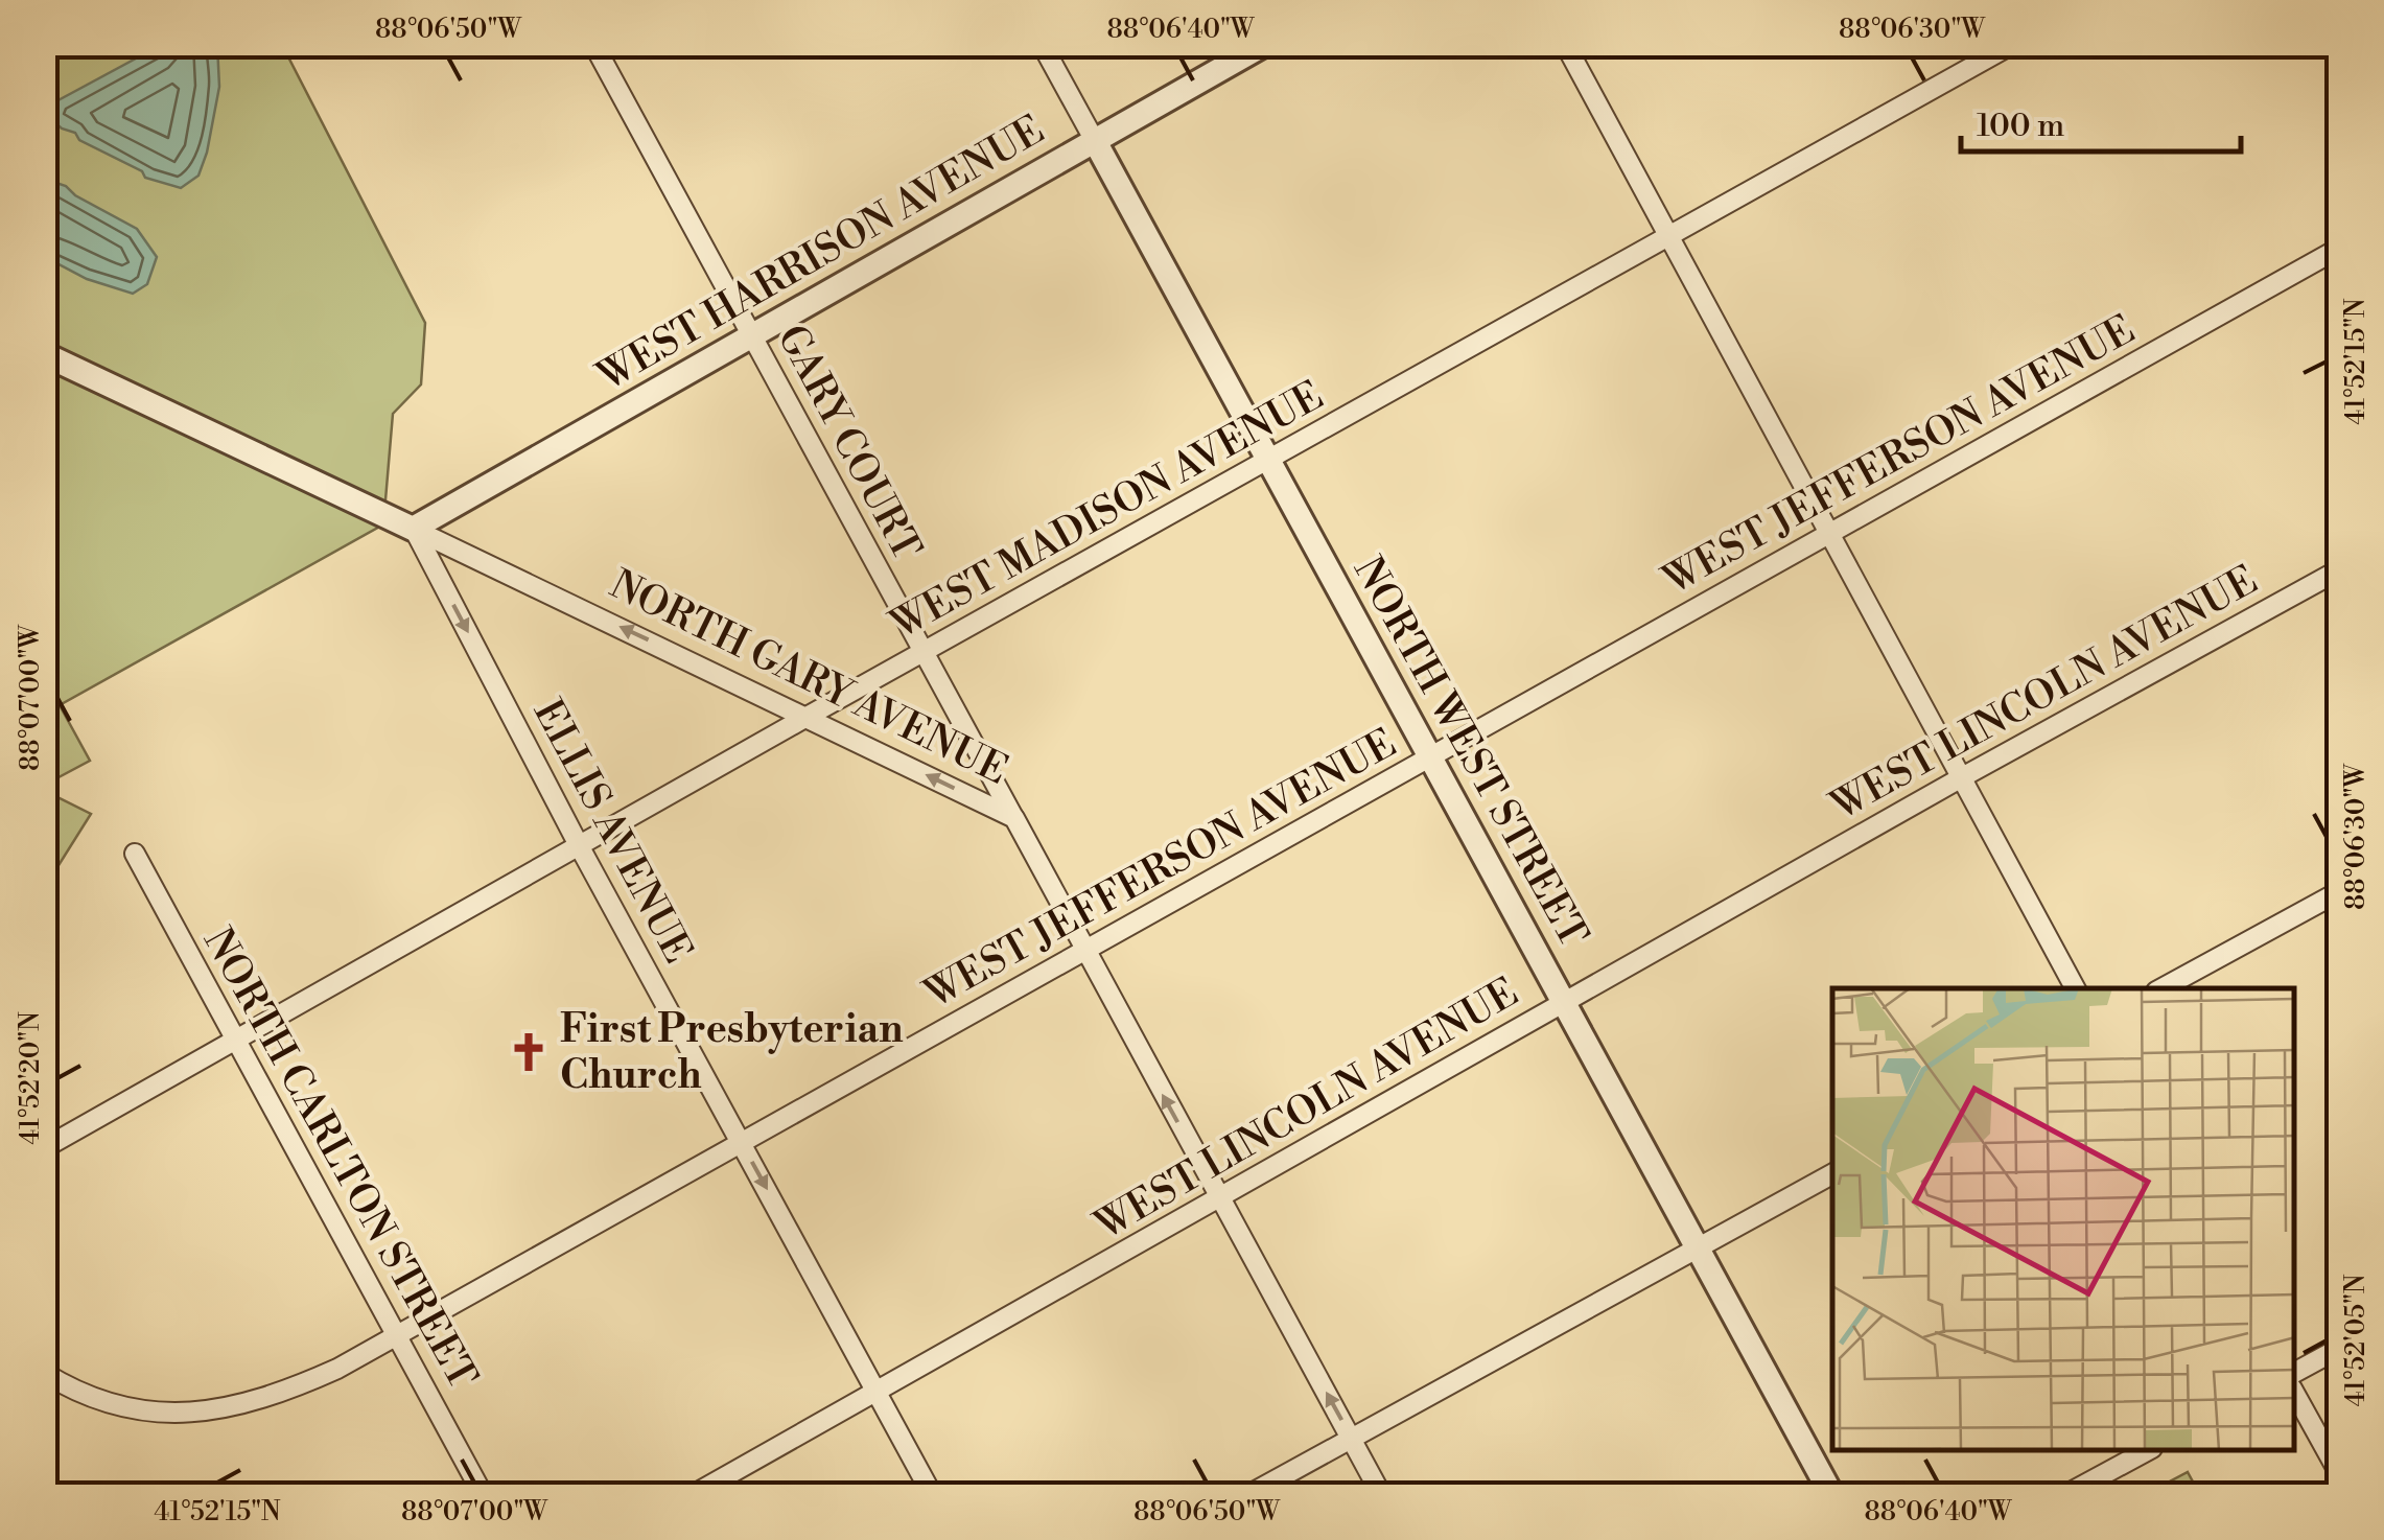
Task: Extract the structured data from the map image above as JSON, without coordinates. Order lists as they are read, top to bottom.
{
  "streets": {
    "street": [
      "WEST HARRISON AVENUE",
      "GARY COURT",
      "WEST JEFFERSON AVENUE",
      "WEST MADISON AVENUE",
      "NORTH GARY AVENUE",
      "WEST LINCOLN AVENUE",
      "NORTH WEST STREET",
      "ELLIS AVENUE",
      "NORTH CARLTON STREET"
    ]
  },
  "crossings": [
    ["WEST HARRISON AVENUE", "GARY COURT"],
    ["WEST HARRISON AVENUE", "NORTH GARY AVENUE"],
    ["WEST HARRISON AVENUE", "NORTH WEST STREET"],
    ["WEST HARRISON AVENUE", "ELLIS AVENUE"],
    ["GARY COURT", "WEST MADISON AVENUE"],
    ["GARY COURT", "NORTH GARY AVENUE"],
    ["WEST JEFFERSON AVENUE", "NORTH GARY AVENUE"],
    ["WEST JEFFERSON AVENUE", "NORTH WEST STREET"],
    ["WEST JEFFERSON AVENUE", "ELLIS AVENUE"],
    ["WEST JEFFERSON AVENUE", "NORTH CARLTON STREET"],
    ["WEST MADISON AVENUE", "NORTH GARY AVENUE"],
    ["WEST MADISON AVENUE", "NORTH WEST STREET"],
    ["WEST MADISON AVENUE", "ELLIS AVENUE"],
    ["WEST MADISON AVENUE", "NORTH CARLTON STREET"],
    ["NORTH GARY AVENUE", "WEST LINCOLN AVENUE"],
    ["NORTH GARY AVENUE", "ELLIS AVENUE"],
    ["WEST LINCOLN AVENUE", "NORTH WEST STREET"],
    ["WEST LINCOLN AVENUE", "ELLIS AVENUE"]
  ],
  "one_way": ["NORTH GARY AVENUE", "ELLIS AVENUE"],
  "places": {
    "church": ["First Presbyterian Church"]
  },
  "scale_bar": "100 m",
  "coordinates": [
    "88°06'50\"W",
    "88°06'40\"W",
    "88°06'30\"W",
    "41°52'15\"N",
    "88°07'00\"W",
    "41°52'20\"N",
    "41°52'05\"N"
  ]
}
